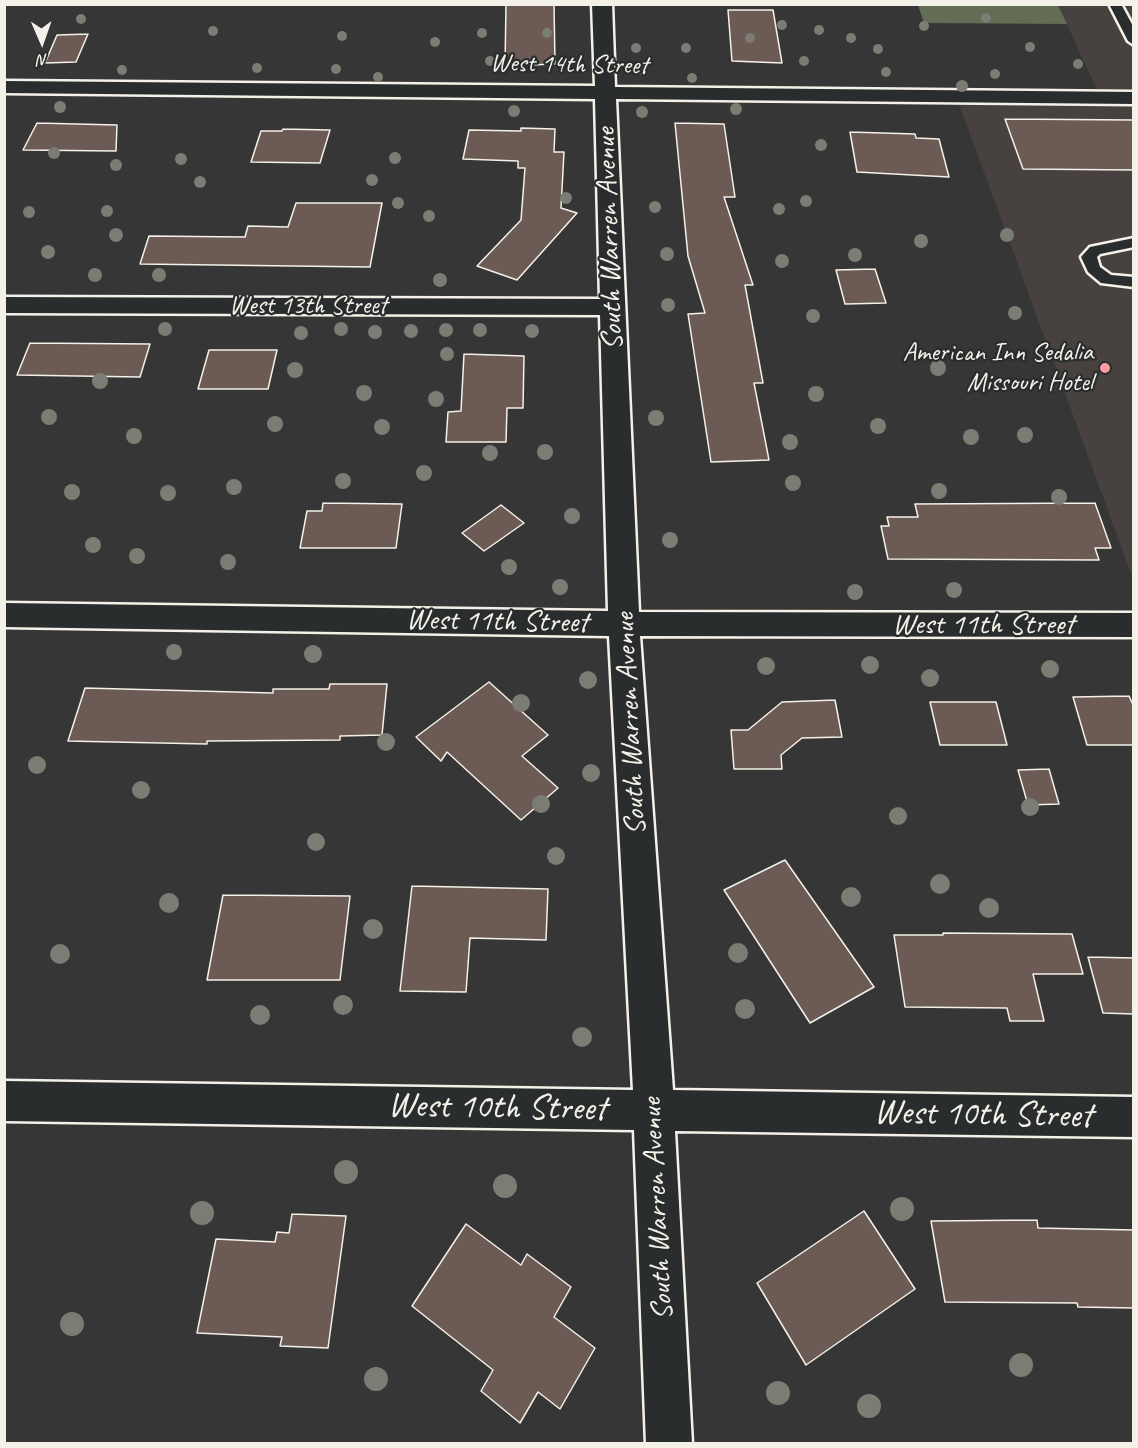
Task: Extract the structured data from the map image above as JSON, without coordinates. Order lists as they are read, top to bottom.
{
  "streets": {
    "street": [
      "West 14th Street",
      "South Warren Avenue",
      "West 13th Street",
      "West 11th Street",
      "West 10th Street"
    ]
  },
  "crossings": [
    ["West 14th Street", "South Warren Avenue"],
    ["South Warren Avenue", "West 13th Street"],
    ["South Warren Avenue", "West 11th Street"],
    ["South Warren Avenue", "West 10th Street"]
  ],
  "places": ["American Inn Sedalia Missouri Hotel"],
  "north": "bottom"
}
